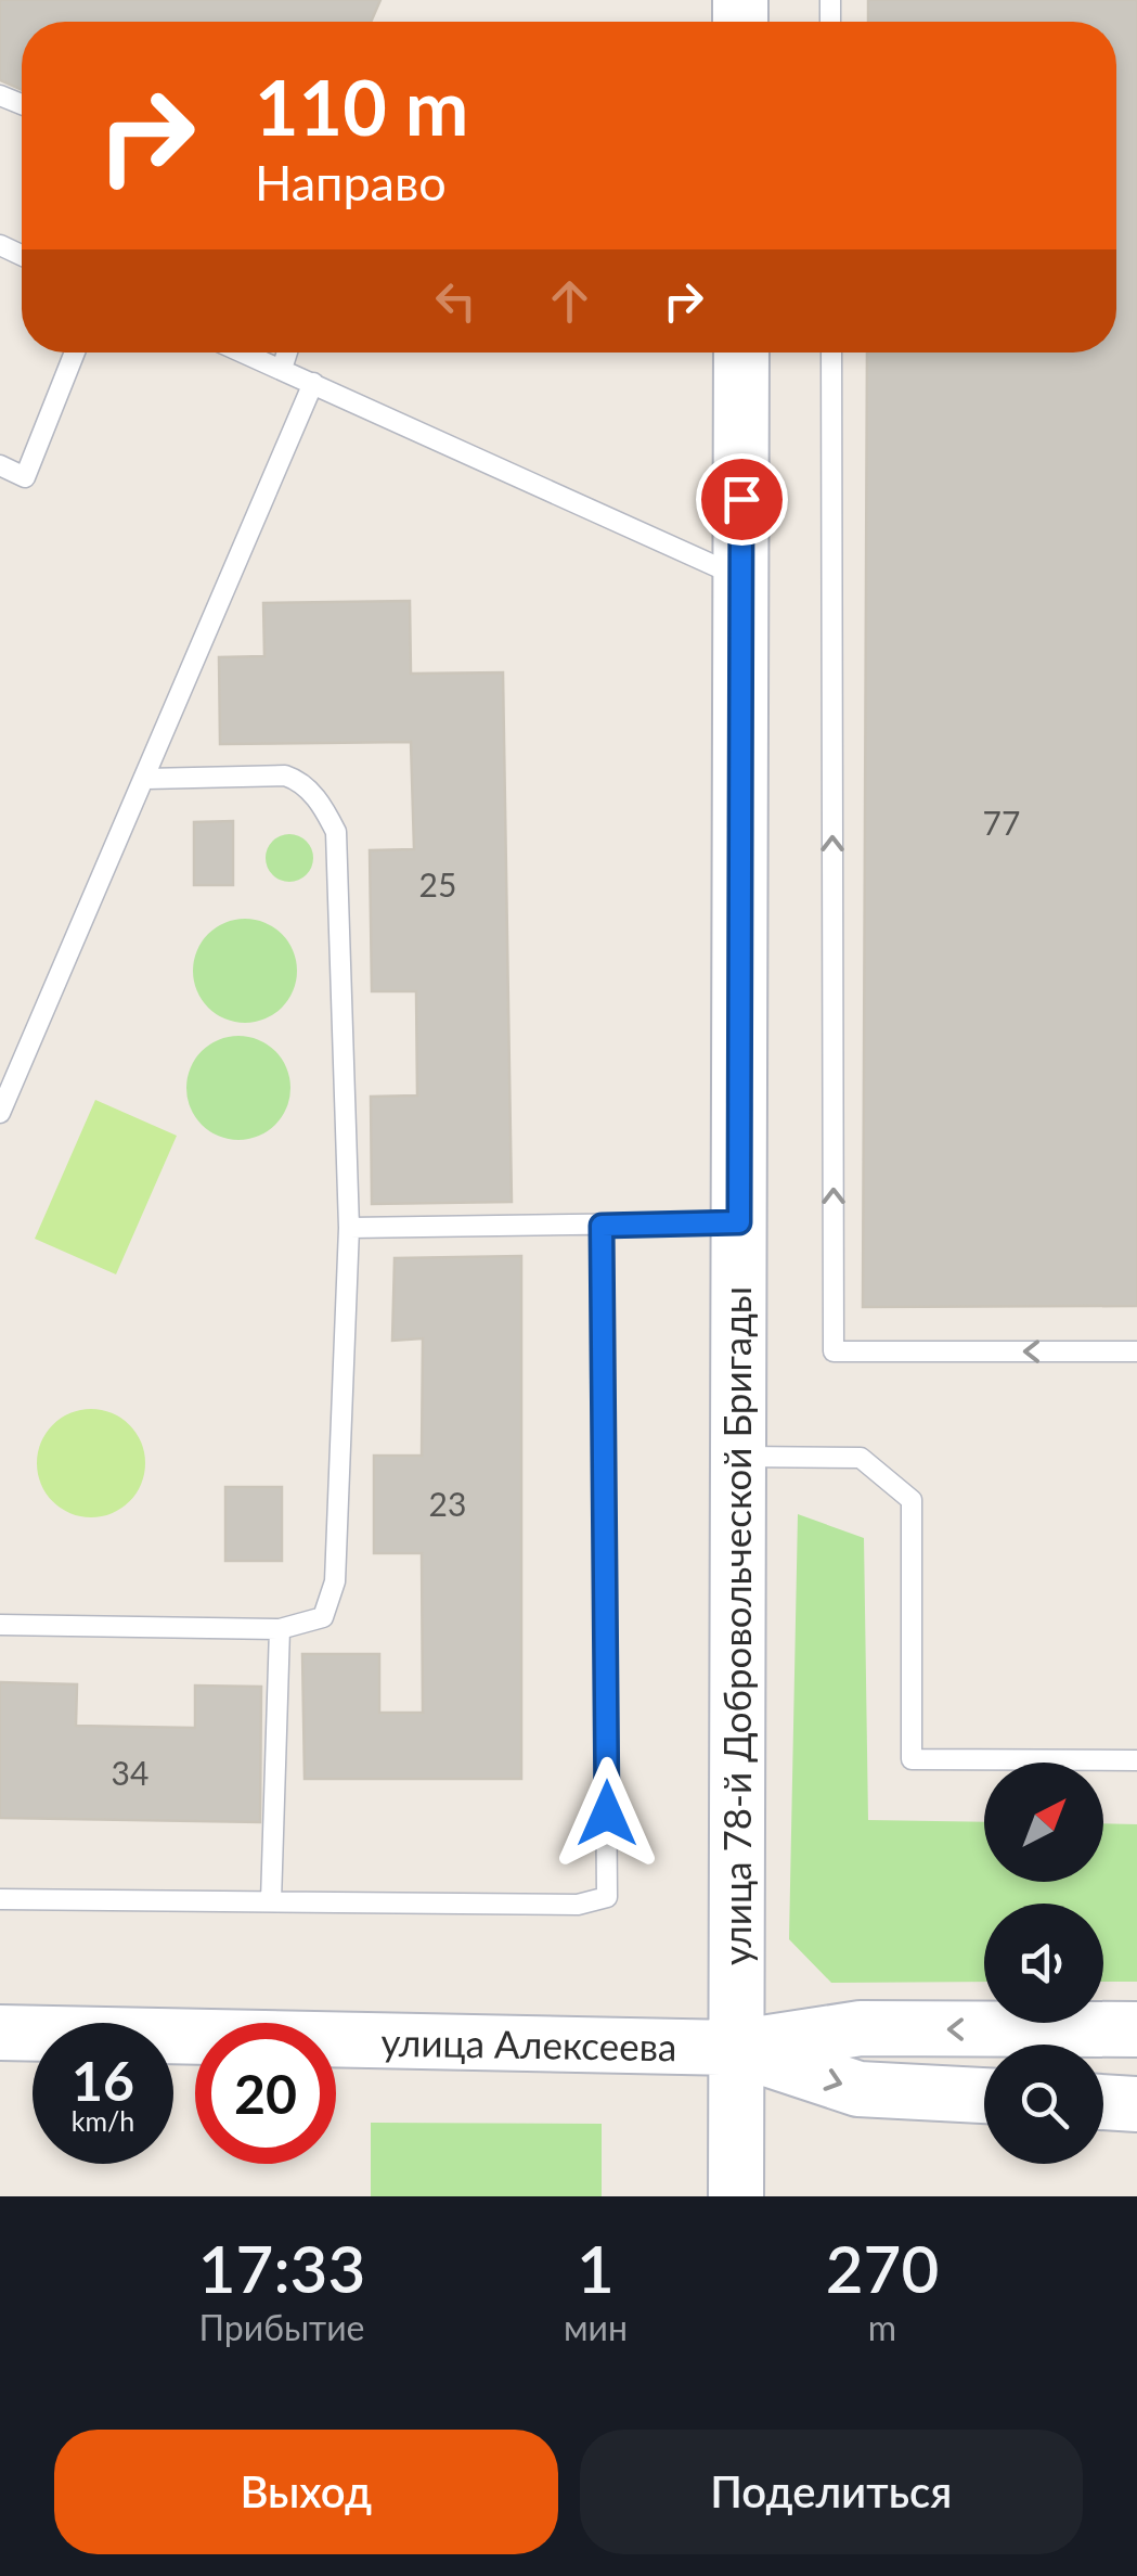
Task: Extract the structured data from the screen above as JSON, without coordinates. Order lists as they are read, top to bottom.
{
  "streets": {
    "street": ["улица 78-й Добровольческой Бригады", "улица Алексеева"]
  },
  "crossings": [
    ["улица 78-й Добровольческой Бригады", "улица Алексеева"]
  ],
  "house_numbers": [
    "77",
    "25",
    "23",
    "34"
  ],
  "north": "top right",
  "page": {
    "turn": ["110 m", "Направо"],
    "speed": "16 km/h",
    "limit": "20",
    "eta": [
      "17:33",
      "Прибытие",
      "1",
      "мин",
      "270",
      "m"
    ],
    "buttons": ["Выход", "Поделиться"]
  }
}
